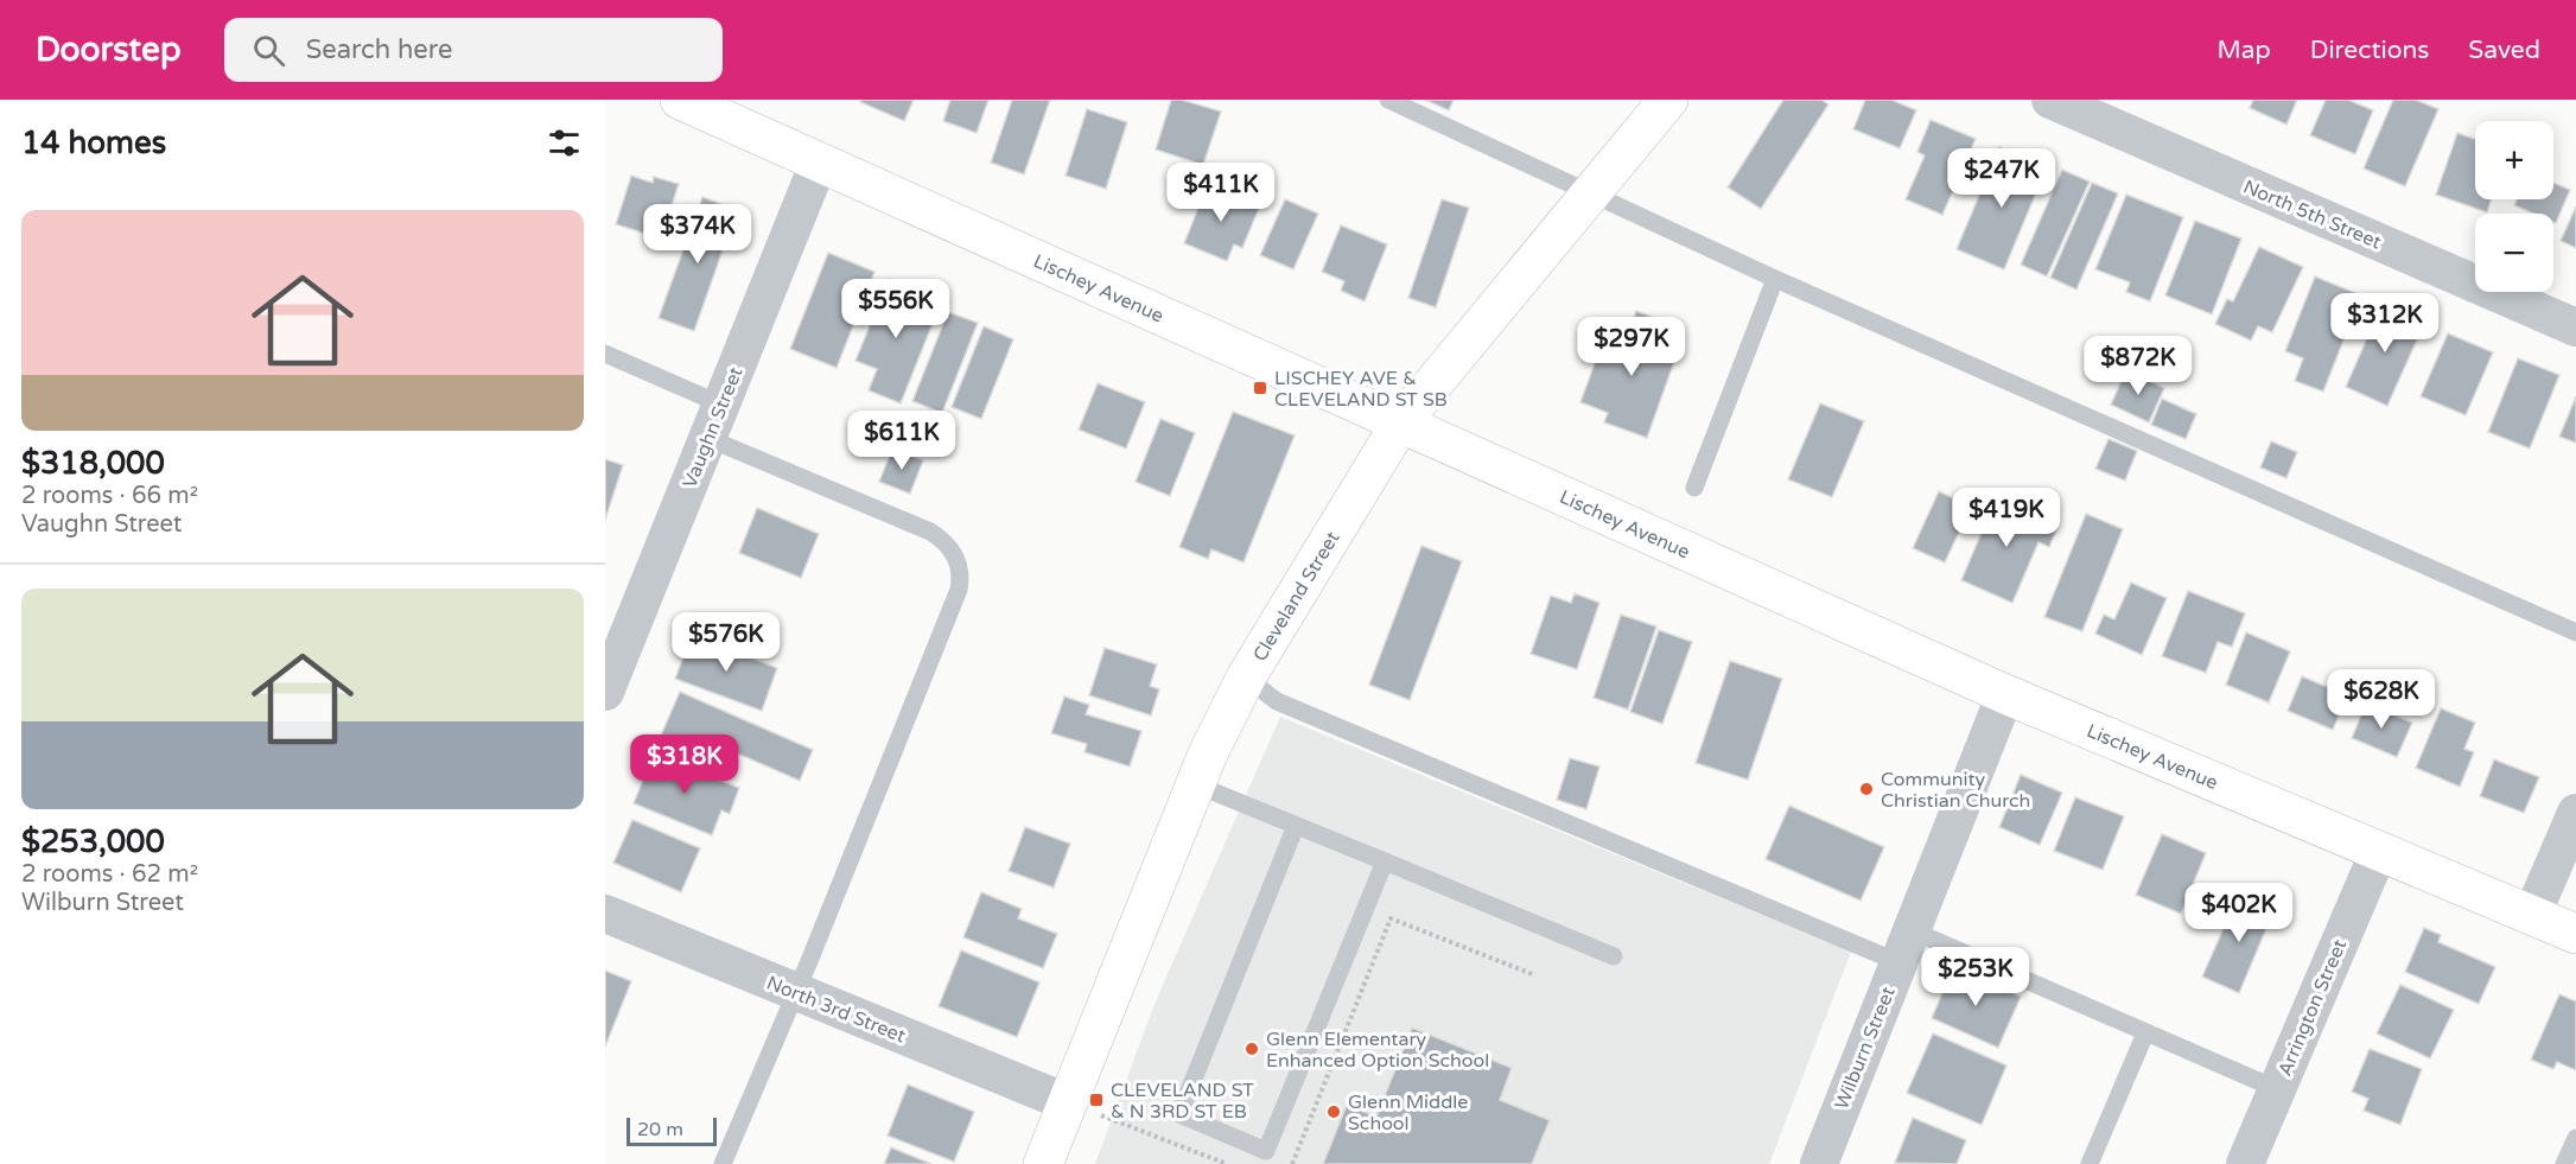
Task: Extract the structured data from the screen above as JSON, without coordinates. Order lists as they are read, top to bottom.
{
  "streets": {
    "street": [
      "North 5th Street",
      "Lischey Avenue",
      "Vaughn Street",
      "Cleveland Street",
      "Arrington Street",
      "North 3rd Street",
      "Wilburn Street"
    ]
  },
  "crossings": [
    ["Lischey Avenue", "Vaughn Street"],
    ["Lischey Avenue", "Cleveland Street"],
    ["Lischey Avenue", "Arrington Street"],
    ["Lischey Avenue", "Wilburn Street"],
    ["Cleveland Street", "North 3rd Street"]
  ],
  "places": {
    "transit": ["LISCHEY AVE & CLEVELAND ST SB", "CLEVELAND ST & N 3RD ST EB"],
    "other": ["Community Christian Church", "Glenn Elementary Enhanced Option School", "Glenn Middle School"]
  },
  "scale_bar": "20 m",
  "page": {
    "header": "Doorstep",
    "search": "Search here",
    "nav": ["Map", "Directions", "Saved"],
    "heading": "14 homes",
    "map_buttons": ["+", "−"],
    "price": [
      "$247K",
      "$411K",
      "$374K",
      "$556K",
      "$312K",
      "$297K",
      "$872K",
      "$611K",
      "$419K",
      "$576K",
      "$628K",
      "$318K",
      "$402K",
      "$253K"
    ],
    "list": [
      {
        "name": "$318,000",
        "note": "2 rooms · 66 m² · Vaughn Street"
      },
      {
        "name": "$253,000",
        "note": "2 rooms · 62 m² · Wilburn Street"
      }
    ],
    "scale": "20 m"
  }
}
